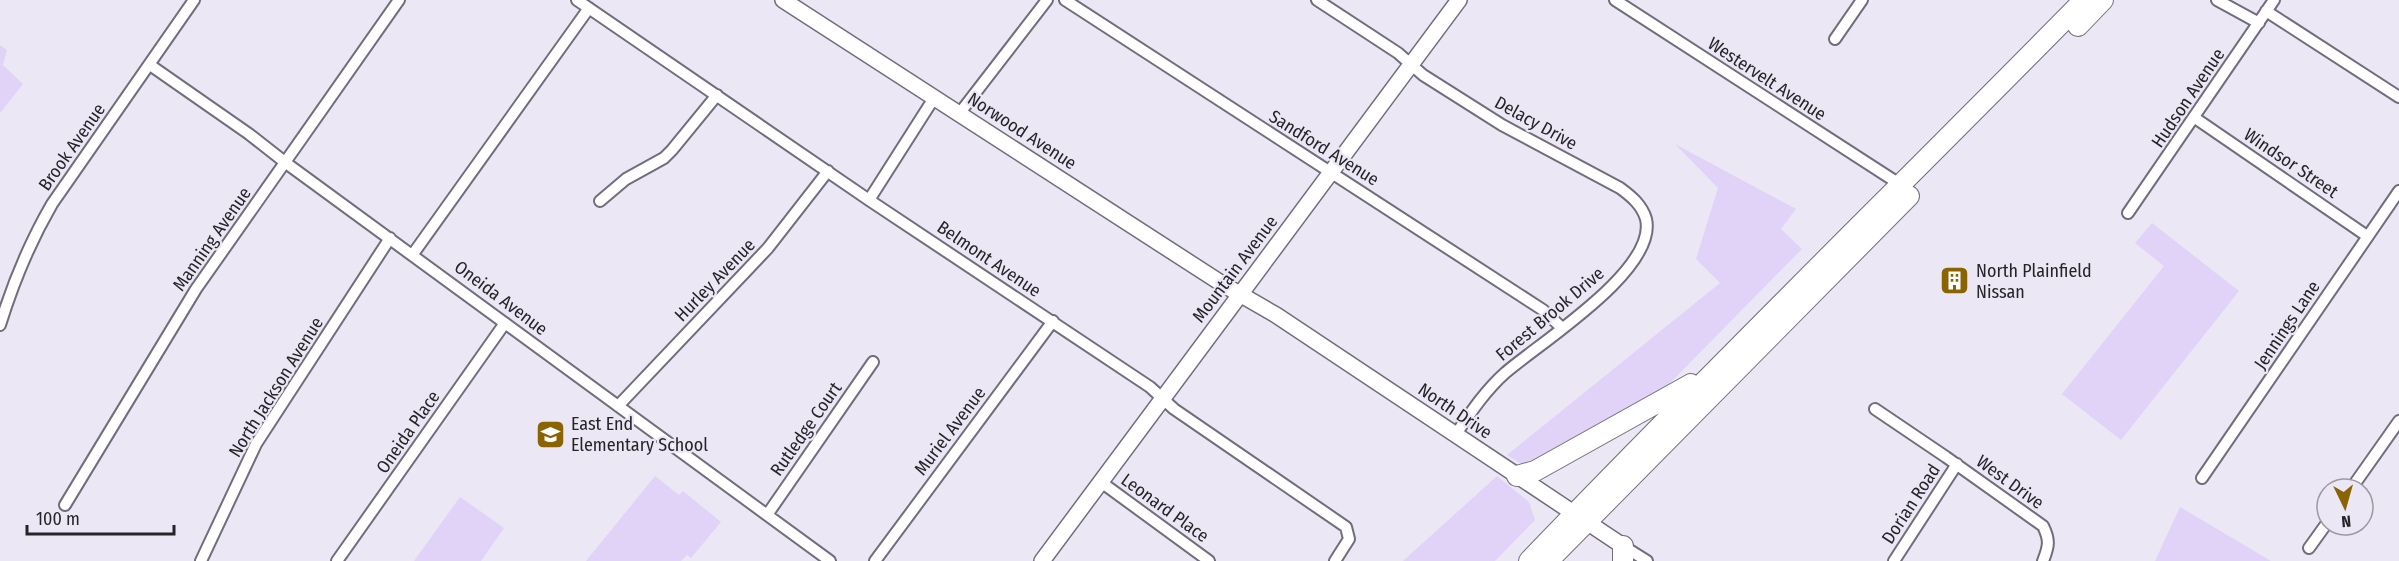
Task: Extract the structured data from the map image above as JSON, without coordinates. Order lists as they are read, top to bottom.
{
  "streets": {
    "street": [
      "Westervelt Avenue",
      "Hudson Avenue",
      "Delacy Drive",
      "Norwood Avenue",
      "Brook Avenue",
      "Sandford Avenue",
      "Windsor Street",
      "Manning Avenue",
      "Belmont Avenue",
      "Mountain Avenue",
      "Hurley Avenue",
      "Oneida Avenue",
      "Forest Brook Drive",
      "Jennings Lane",
      "North Jackson Avenue",
      "North Drive",
      "Rutledge Court",
      "Muriel Avenue",
      "Oneida Place",
      "West Drive",
      "Dorian Road",
      "Leonard Place"
    ]
  },
  "crossings": [
    ["Hudson Avenue", "Windsor Street"],
    ["Delacy Drive", "Mountain Avenue"],
    ["Delacy Drive", "Forest Brook Drive"],
    ["Norwood Avenue", "Mountain Avenue"],
    ["Norwood Avenue", "North Drive"],
    ["Brook Avenue", "Oneida Avenue"],
    ["Sandford Avenue", "Mountain Avenue"],
    ["Sandford Avenue", "Forest Brook Drive"],
    ["Windsor Street", "Jennings Lane"],
    ["Manning Avenue", "Oneida Avenue"],
    ["Belmont Avenue", "Mountain Avenue"],
    ["Belmont Avenue", "Hurley Avenue"],
    ["Belmont Avenue", "Muriel Avenue"],
    ["Mountain Avenue", "North Drive"],
    ["Mountain Avenue", "Leonard Place"],
    ["Hurley Avenue", "Oneida Avenue"],
    ["Oneida Avenue", "North Jackson Avenue"],
    ["Oneida Avenue", "Rutledge Court"],
    ["Oneida Avenue", "Oneida Place"],
    ["Forest Brook Drive", "North Drive"],
    ["West Drive", "Dorian Road"]
  ],
  "places": {
    "building": ["North Plainfield Nissan"],
    "school or university": ["East End Elementary School"]
  },
  "scale_bar": "100 m",
  "north": "bottom"
}
